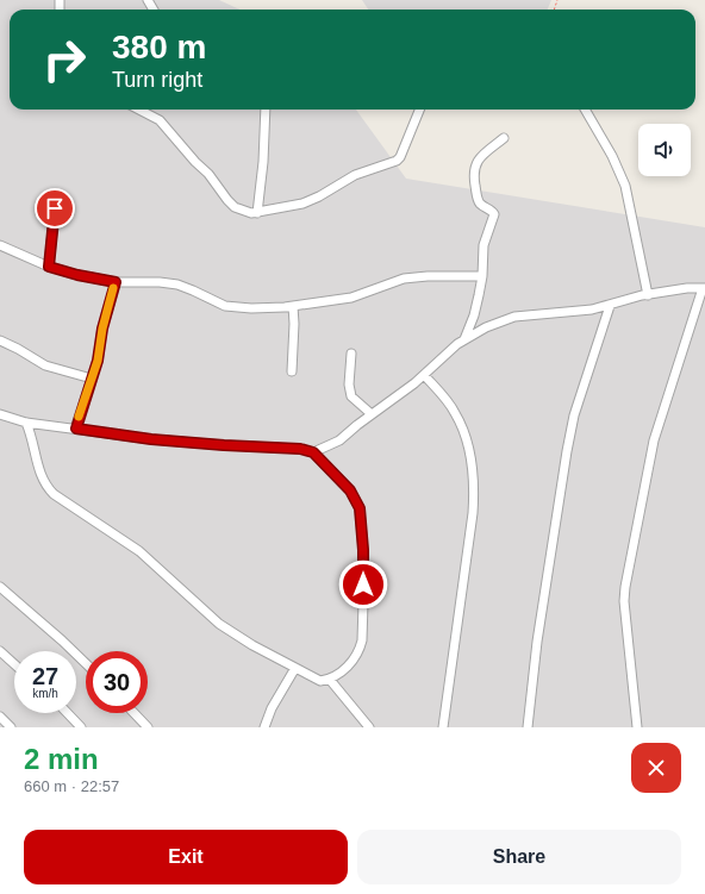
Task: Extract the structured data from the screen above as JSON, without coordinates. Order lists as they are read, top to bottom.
{
  "page": {
    "turn": ["380 m", "Turn right"],
    "speed": "27 km/h",
    "limit": "30",
    "heading": ["2 min", "660 m · 22:57"],
    "buttons": ["Exit", "Share"]
  }
}
